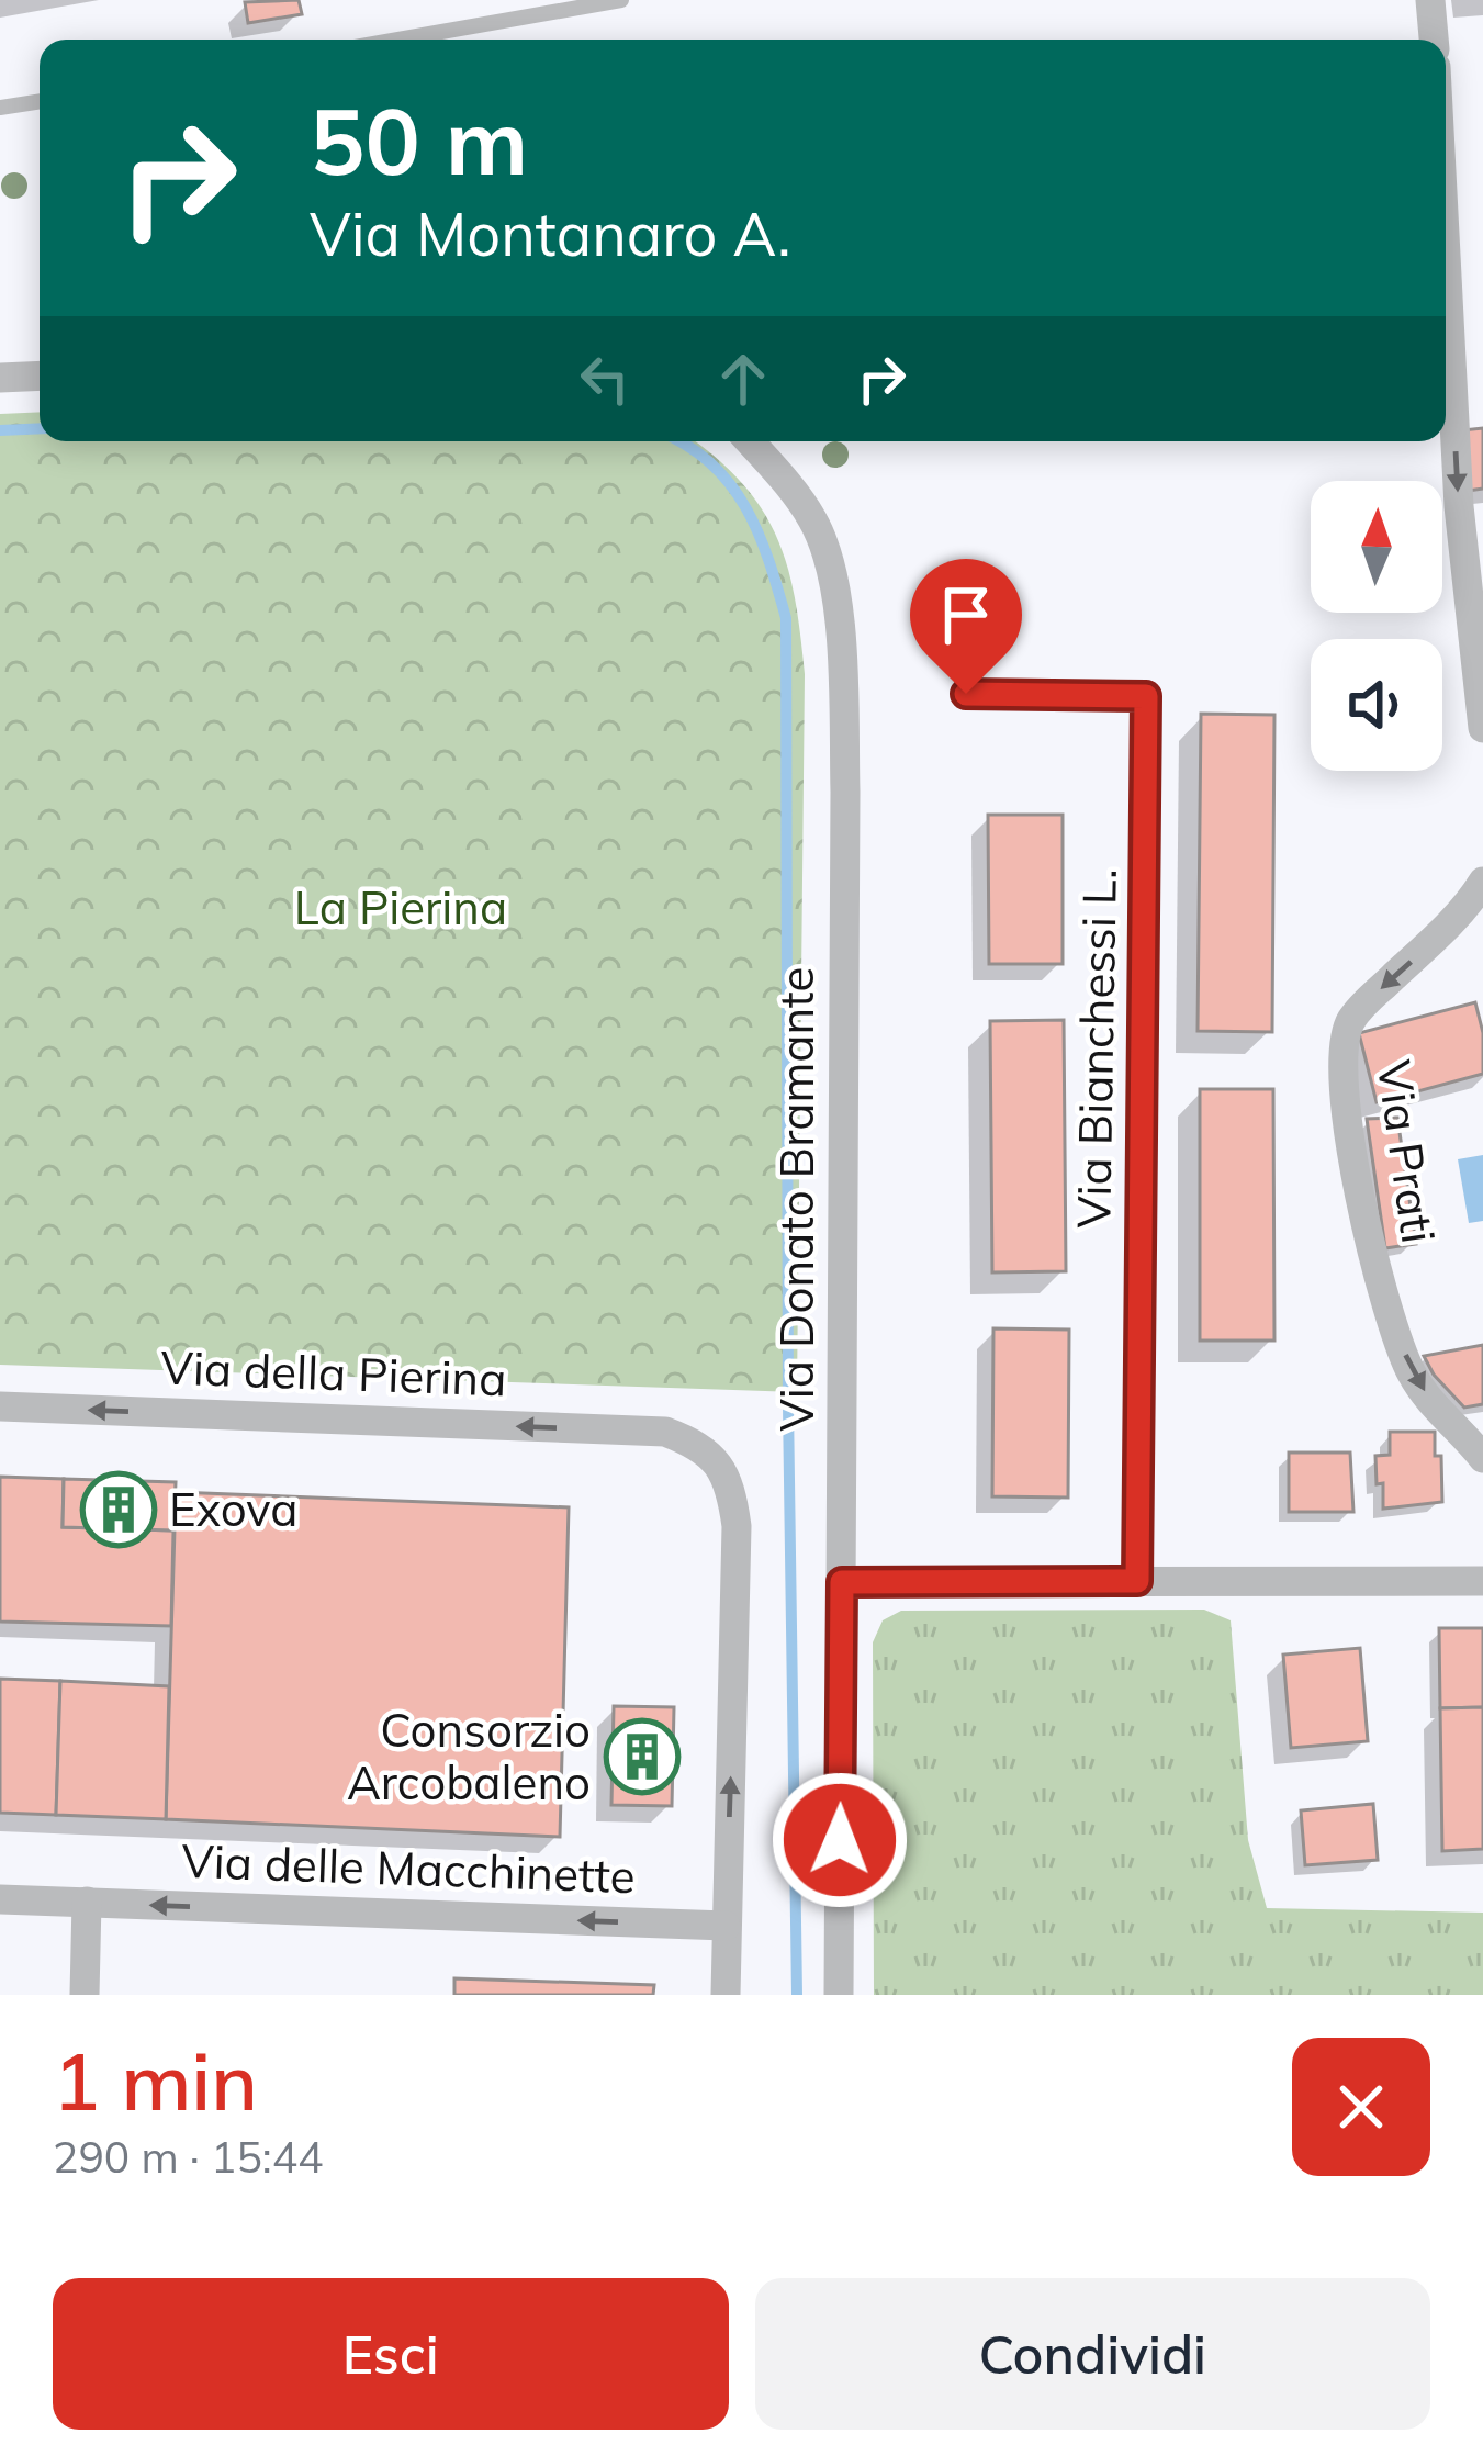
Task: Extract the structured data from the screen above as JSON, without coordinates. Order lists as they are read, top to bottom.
{
  "streets": {
    "street": [
      "Via Bianchessi L.",
      "Via Prati",
      "Via Donato Bramante",
      "Via della Pierina",
      "Via delle Macchinette"
    ]
  },
  "crossings": [
    ["Via della Pierina", "Via delle Macchinette"]
  ],
  "one_way": ["Via Prati", "Via delle Macchinette"],
  "parks": ["La Pierina"],
  "places": {
    "building": ["Exova", "Consorzio Arcobaleno"]
  },
  "north": "top",
  "page": {
    "turn": ["50 m", "Via Montanaro A."],
    "heading": ["1 min", "290 m · 15:44"],
    "buttons": ["Esci", "Condividi"]
  }
}
